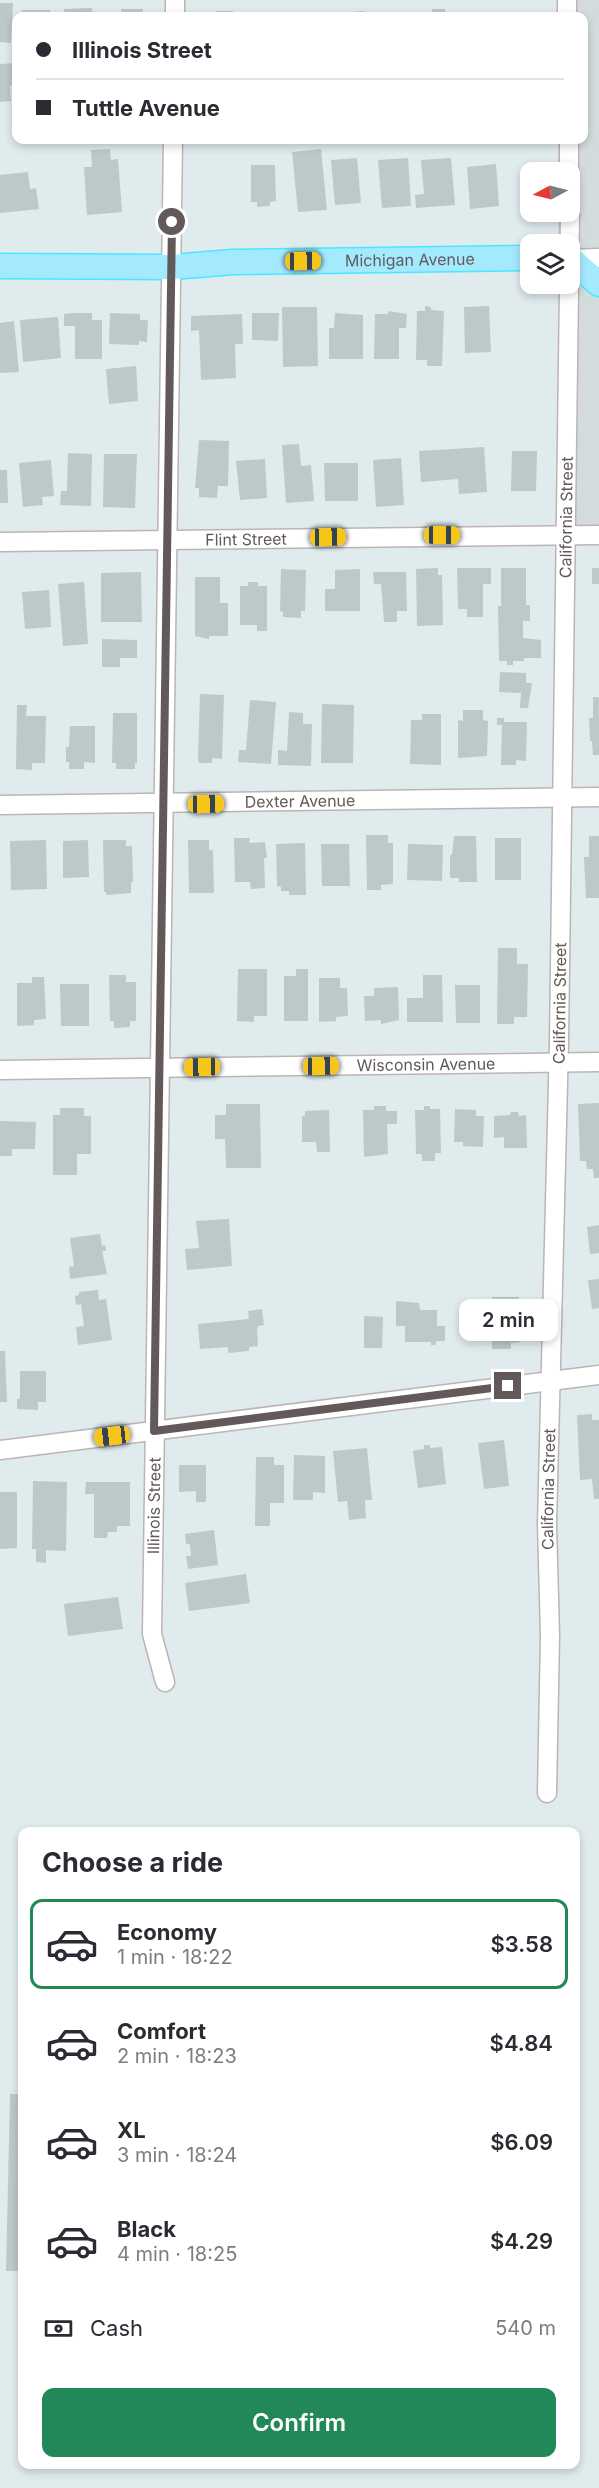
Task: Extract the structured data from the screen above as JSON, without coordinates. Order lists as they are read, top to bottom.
{
  "streets": {
    "main road": ["Michigan Avenue"],
    "street": [
      "California Street",
      "Flint Street",
      "Dexter Avenue",
      "Wisconsin Avenue",
      "Illinois Street"
    ]
  },
  "crossings": [
    ["Michigan Avenue", "Illinois Street"],
    ["California Street", "Flint Street"],
    ["California Street", "Dexter Avenue"],
    ["California Street", "Wisconsin Avenue"],
    ["Flint Street", "Illinois Street"],
    ["Dexter Avenue", "Illinois Street"],
    ["Wisconsin Avenue", "Illinois Street"]
  ],
  "north": "left",
  "page": {
    "banner": ["Illinois Street", "Tuttle Avenue"],
    "bubble": "2 min",
    "heading": "Choose a ride",
    "list": [
      {
        "name": "Economy",
        "note": "1 min · 18:22",
        "value": "$3.58"
      },
      {
        "name": "Comfort",
        "note": "2 min · 18:23",
        "value": "$4.84"
      },
      {
        "name": "XL",
        "note": "3 min · 18:24",
        "value": "$6.09"
      },
      {
        "name": "Black",
        "note": "4 min · 18:25",
        "value": "$4.29"
      }
    ],
    "pay": ["Cash", "540 m"],
    "buttons": "Confirm"
  }
}
